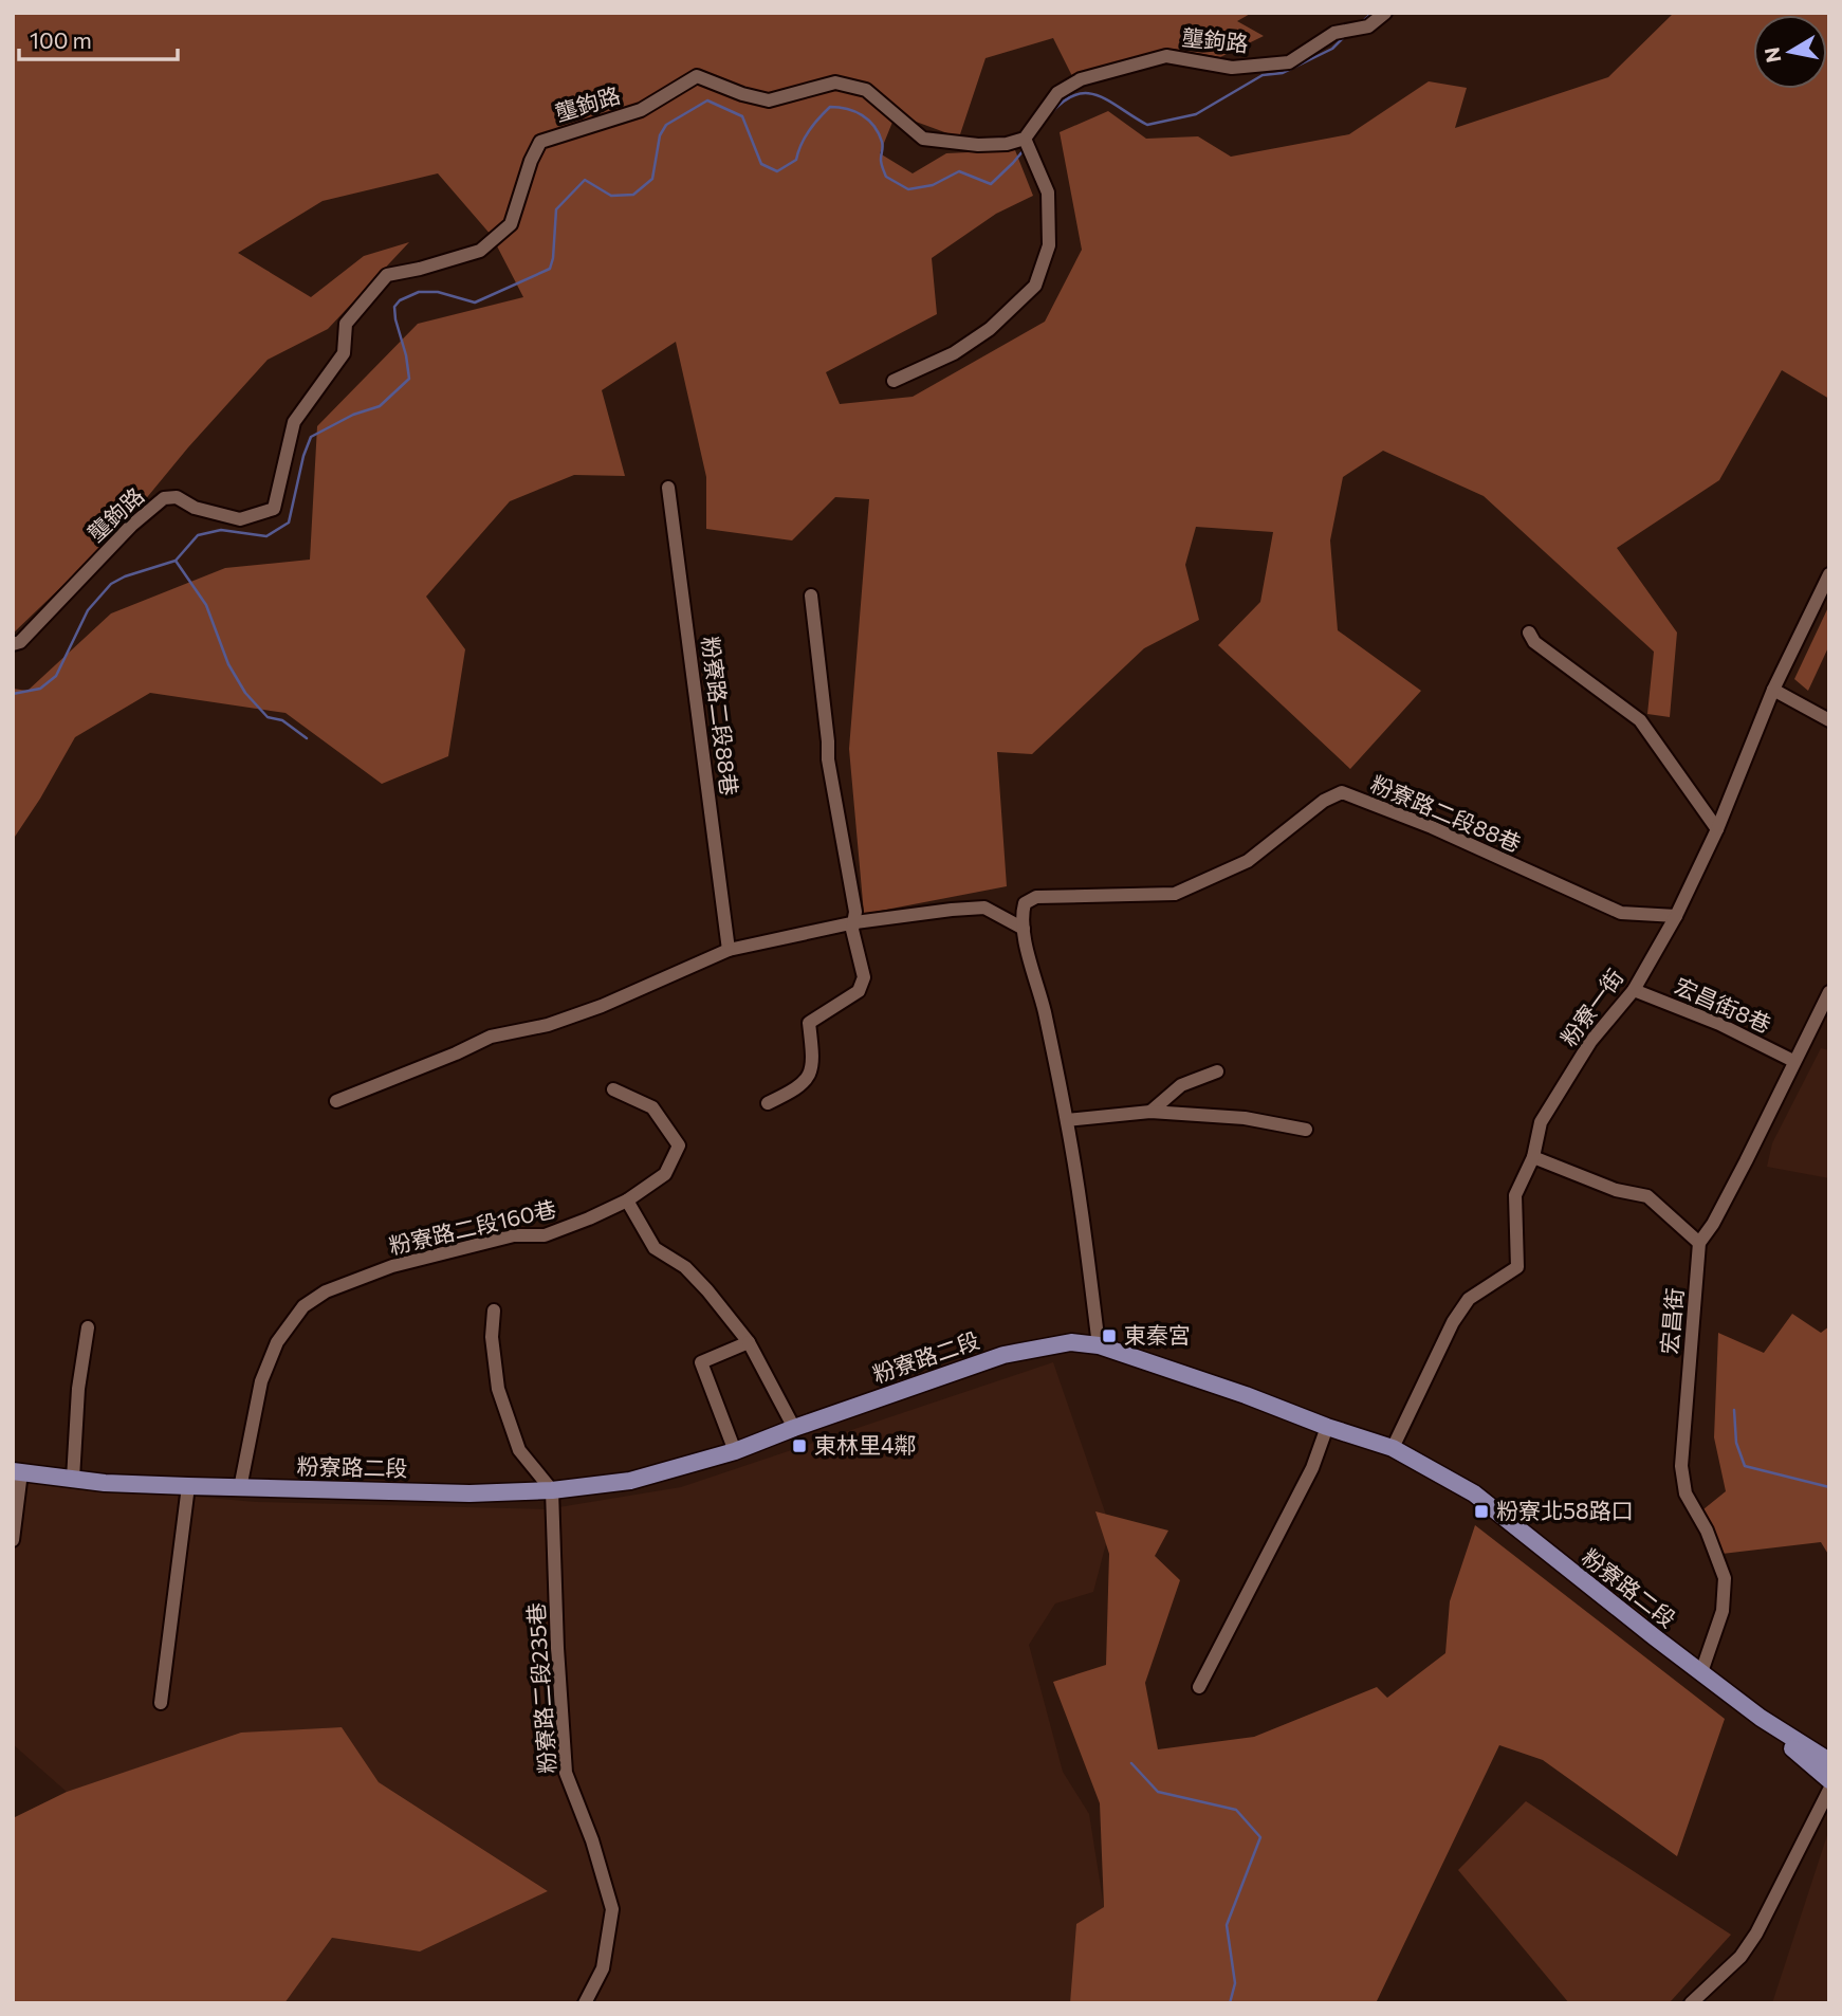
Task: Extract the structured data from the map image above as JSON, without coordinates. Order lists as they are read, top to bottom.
{
  "streets": {
    "main road": ["粉寮路二段"],
    "street": [
      "壟鉤路",
      "粉寮路二段88巷",
      "宏昌街8巷",
      "粉寮一街",
      "粉寮路二段160巷",
      "宏昌街",
      "粉寮路二段235巷"
    ]
  },
  "crossings": [
    ["粉寮路二段88巷", "粉寮一街"],
    ["宏昌街8巷", "粉寮一街"],
    ["宏昌街8巷", "宏昌街"],
    ["粉寮一街", "粉寮路二段"],
    ["粉寮路二段160巷", "粉寮路二段"],
    ["宏昌街", "粉寮路二段"],
    ["粉寮路二段", "粉寮路二段235巷"]
  ],
  "places": {
    "transit": ["東秦宮", "東林里4鄰", "粉寮北58路口"]
  },
  "scale_bar": "100 m",
  "north": "left"
}
